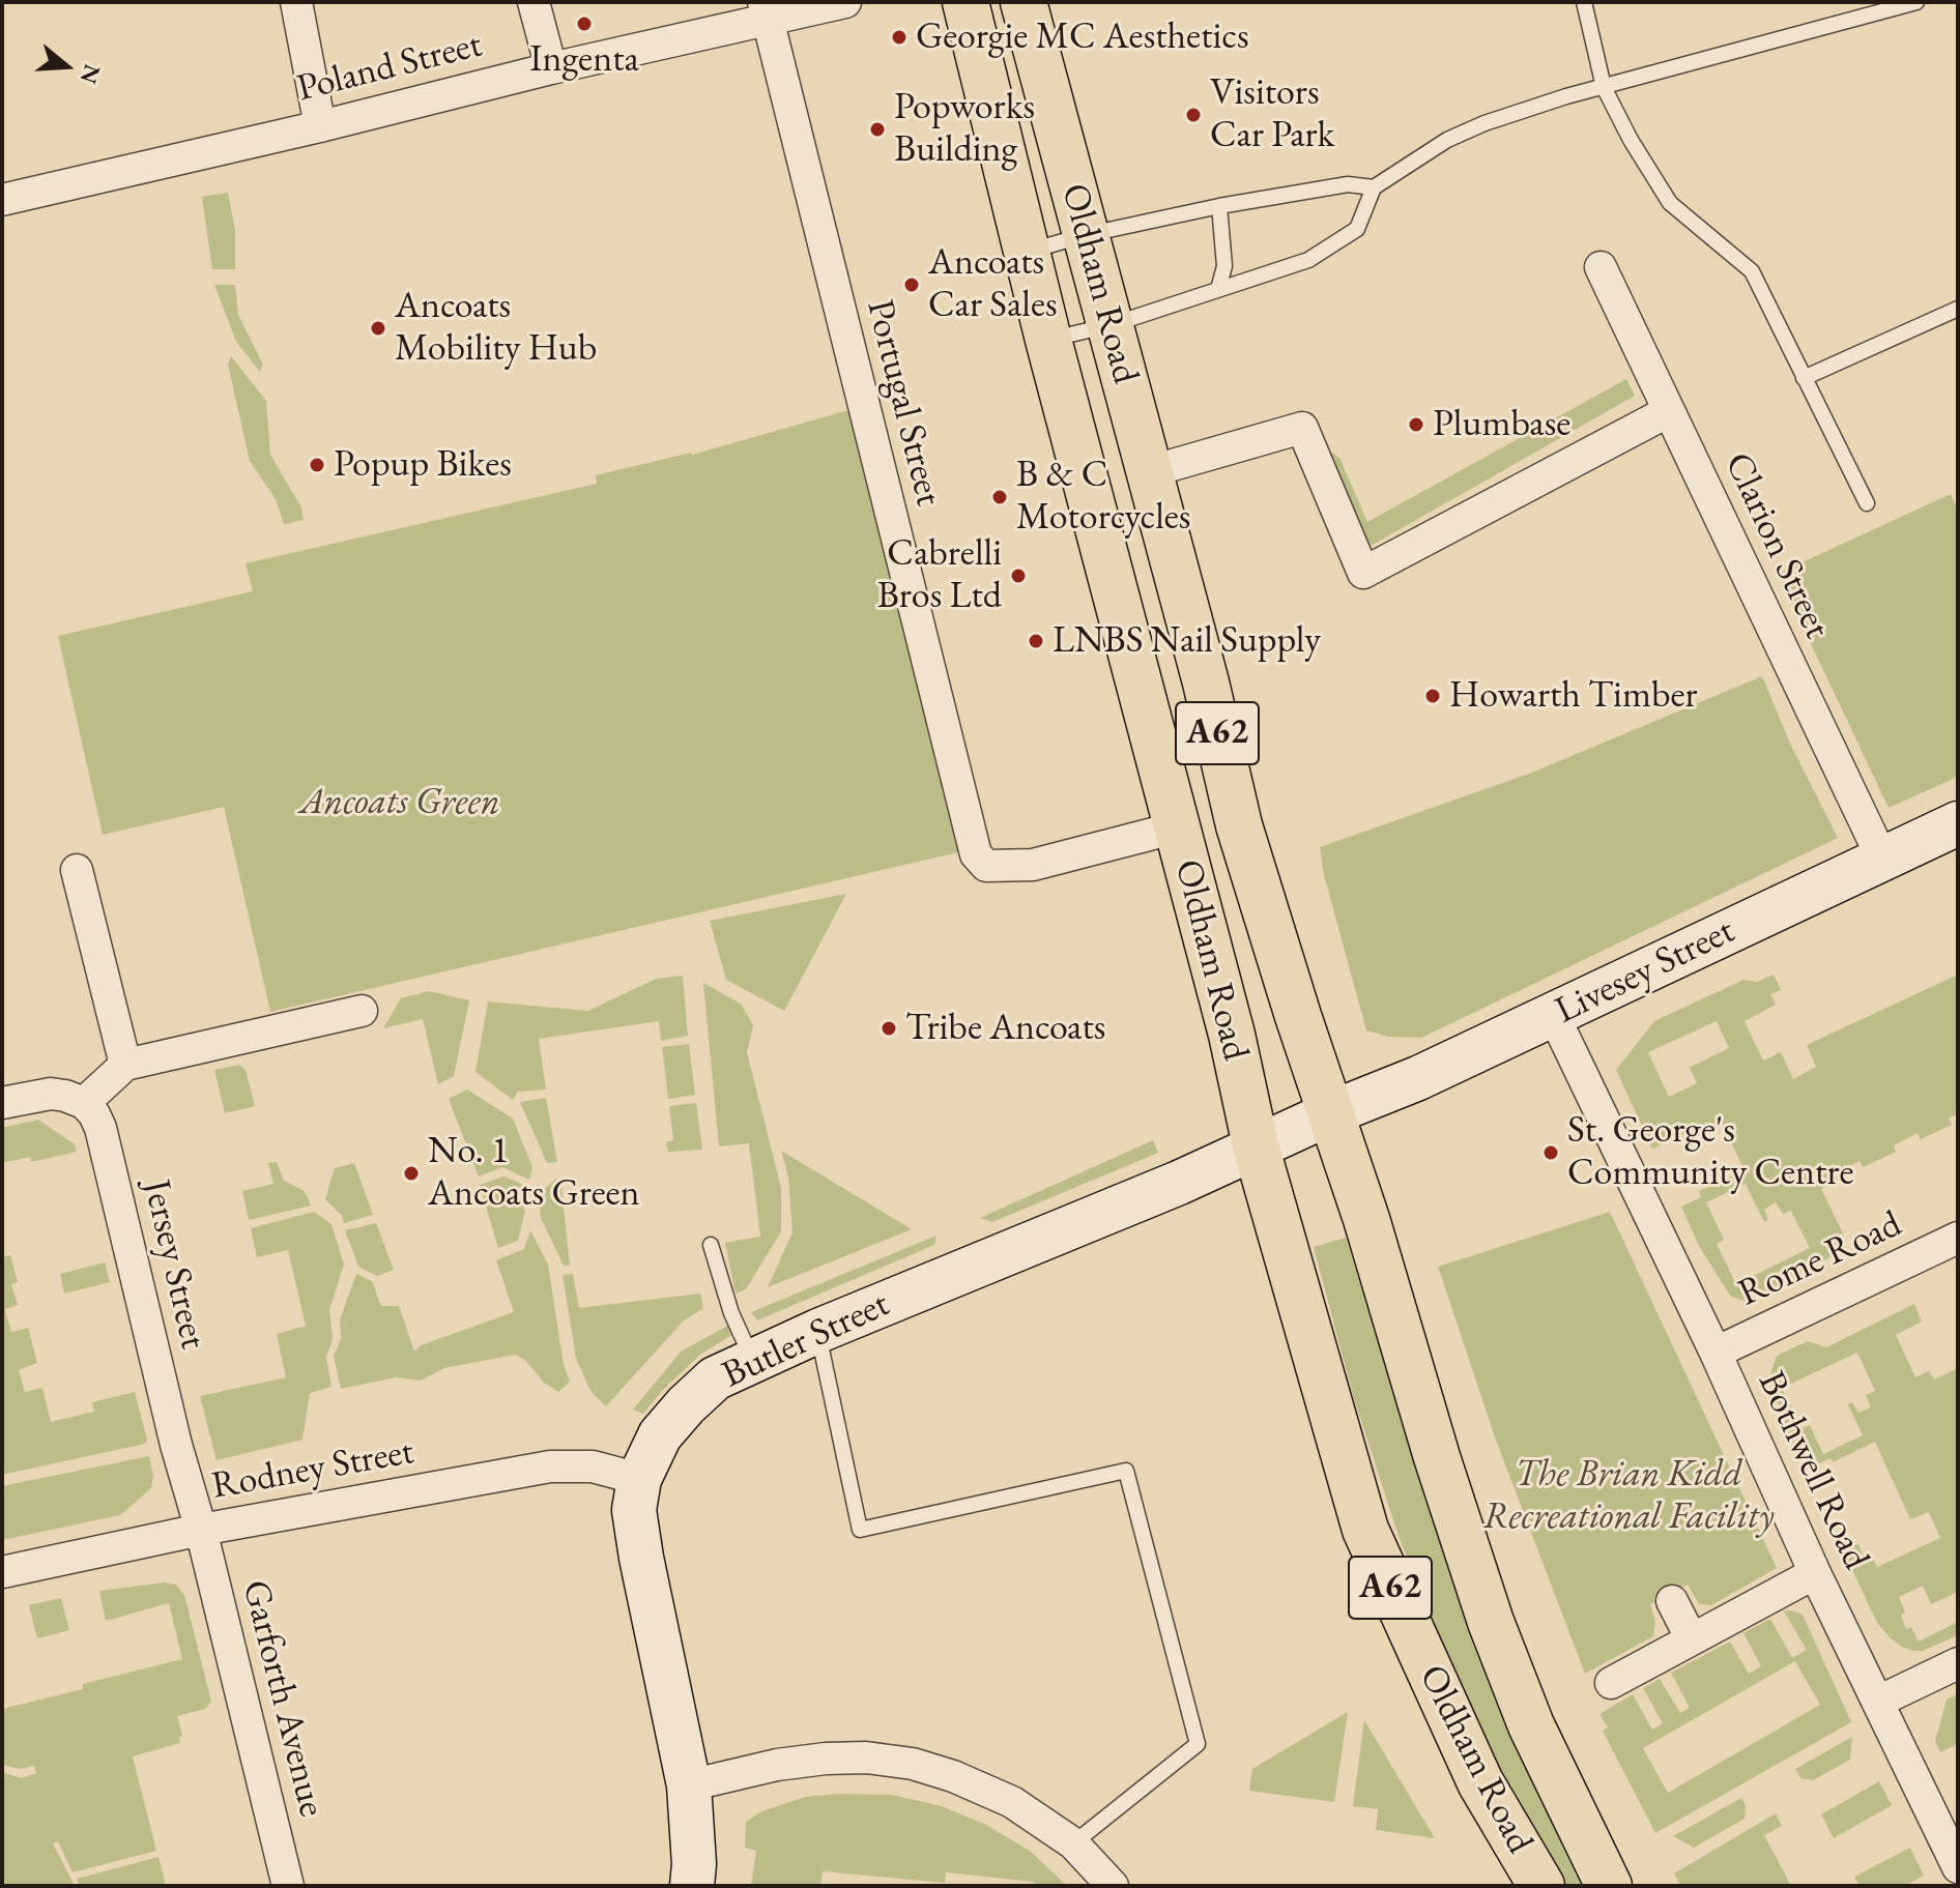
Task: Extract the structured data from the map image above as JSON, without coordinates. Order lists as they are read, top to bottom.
{
  "streets": {
    "highway": ["Oldham Road", "A62"],
    "street": [
      "Poland Street",
      "Portugal Street",
      "Clarion Street",
      "Livesey Street",
      "Rome Road",
      "Jersey Street",
      "Butler Street",
      "Rodney Street",
      "Bothwell Road",
      "Garforth Avenue"
    ]
  },
  "crossings": [
    ["Poland Street", "Portugal Street"],
    ["Oldham Road", "Portugal Street"],
    ["Oldham Road", "Livesey Street"],
    ["Oldham Road", "Butler Street"],
    ["Clarion Street", "Livesey Street"],
    ["Livesey Street", "Butler Street"],
    ["Livesey Street", "Bothwell Road"],
    ["Rome Road", "Bothwell Road"],
    ["Jersey Street", "Rodney Street"],
    ["Jersey Street", "Garforth Avenue"],
    ["Butler Street", "Rodney Street"],
    ["Rodney Street", "Garforth Avenue"]
  ],
  "parks": ["Ancoats Green", "The Brian Kidd Recreational Facility"],
  "places": [
    "Ingenta",
    "Georgie MC Aesthetics",
    "Visitors Car Park",
    "Popworks Building",
    "Ancoats Car Sales",
    "Ancoats Mobility Hub",
    "Plumbase",
    "Popup Bikes",
    "B & C Motorcycles",
    "Cabrelli Bros Ltd",
    "LNBS Nail Supply",
    "Howarth Timber",
    "Tribe Ancoats",
    "St. George's Community Centre",
    "No. 1 Ancoats Green"
  ],
  "north": "right"
}
